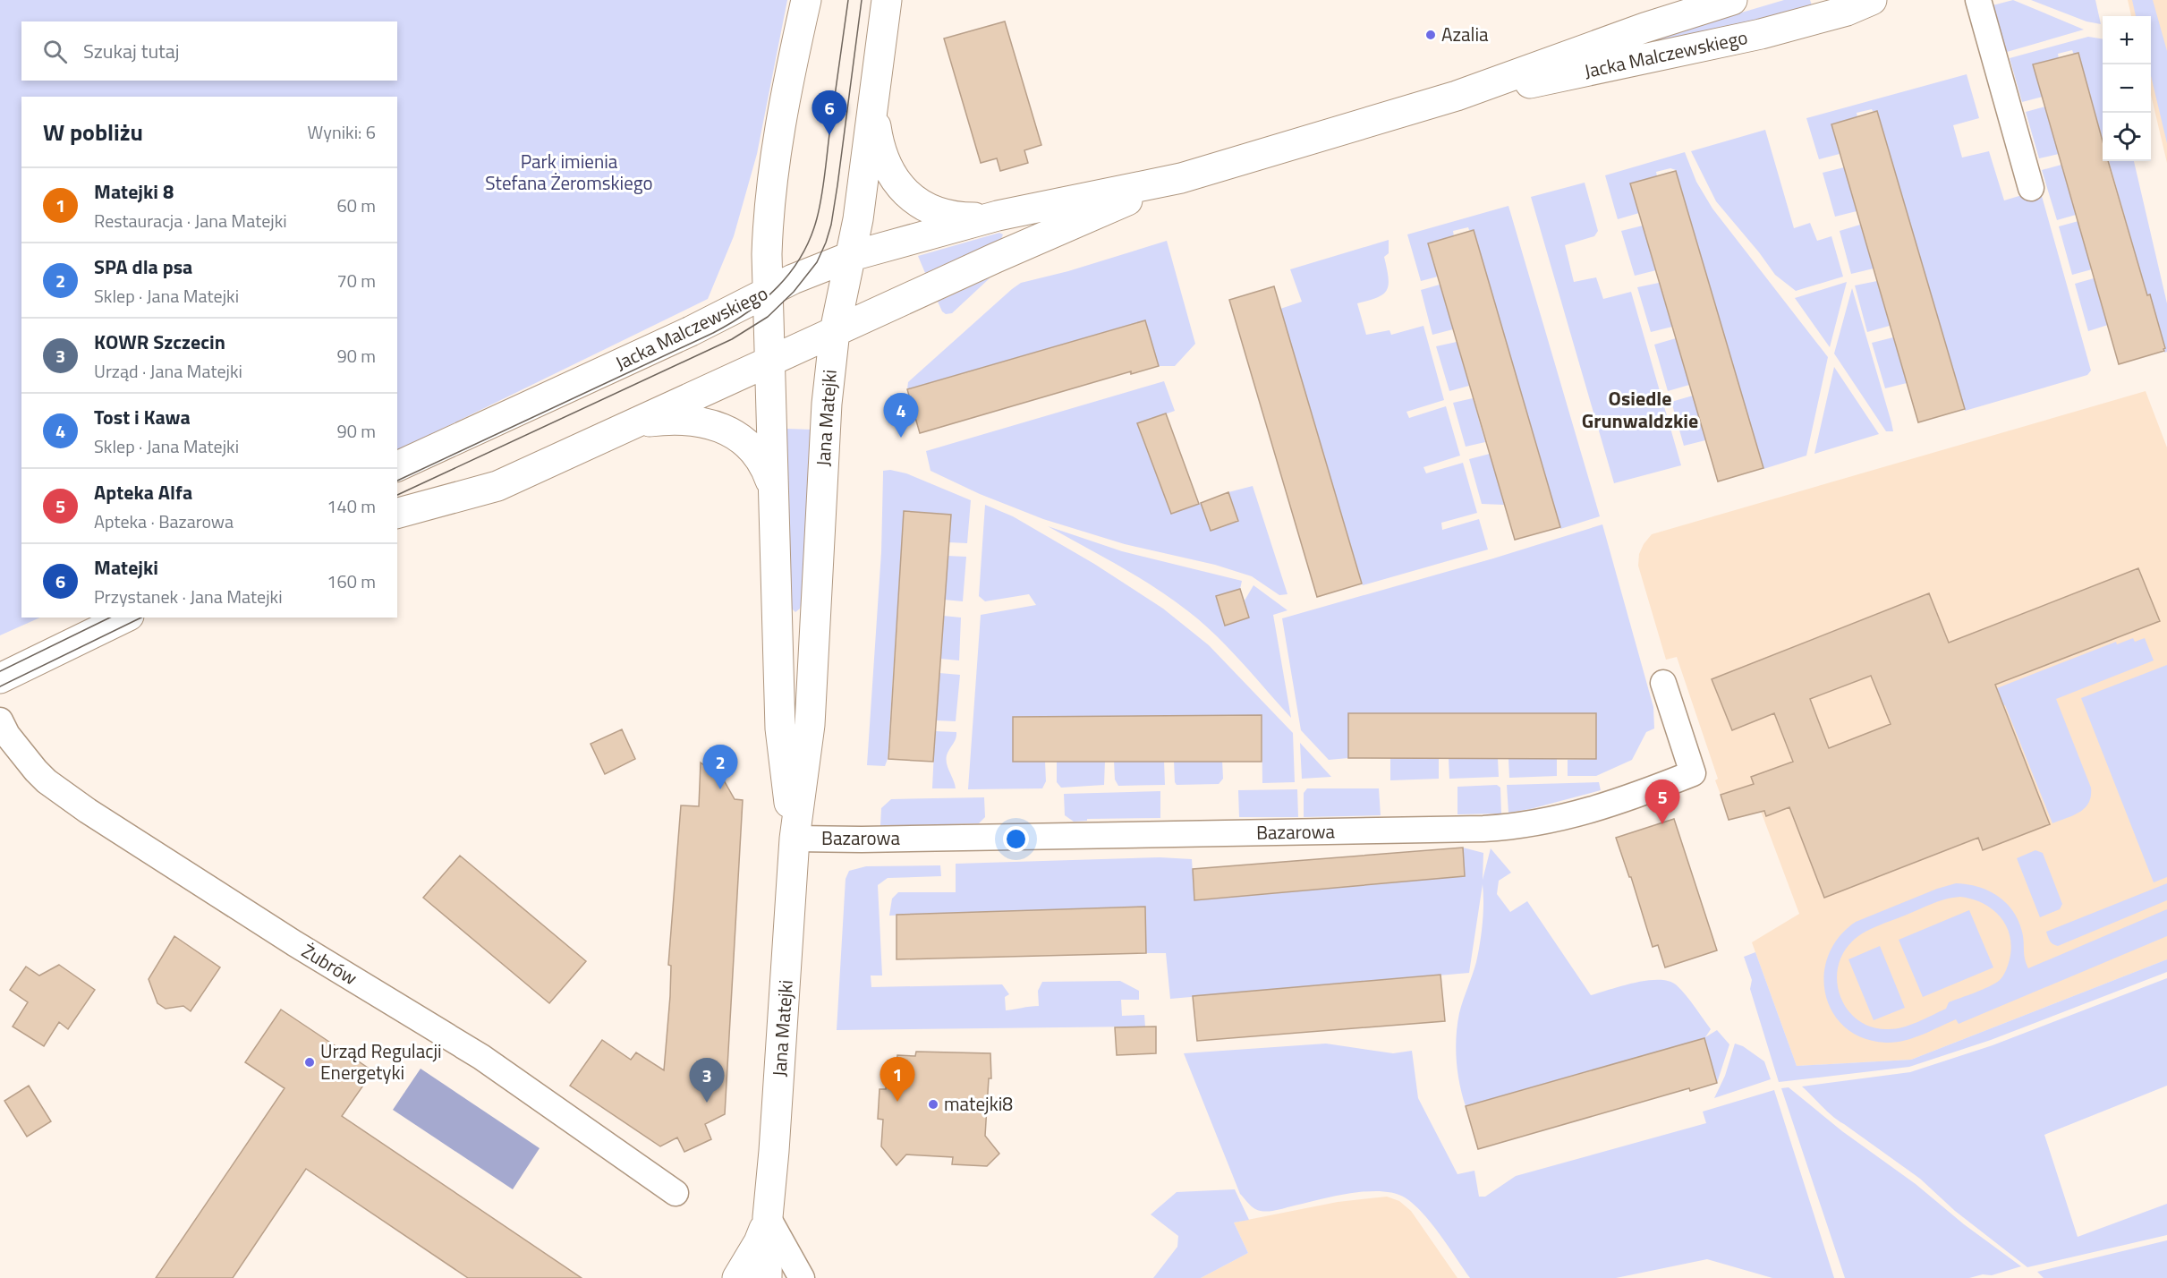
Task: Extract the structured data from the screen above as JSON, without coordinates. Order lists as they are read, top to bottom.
{
  "streets": {
    "street": [
      "Jacka Malczewskiego",
      "Jana Matejki",
      "Bazarowa",
      "Żubrów"
    ]
  },
  "crossings": [
    ["Jacka Malczewskiego", "Jana Matejki"],
    ["Jana Matejki", "Bazarowa"]
  ],
  "districts": ["Osiedle Grunwaldzkie"],
  "parks": ["Park imienia Stefana Żeromskiego"],
  "places": ["Azalia", "Urząd Regulacji Energetyki", "matejki8"],
  "page": {
    "map_buttons": ["+", "−"],
    "search": "Szukaj tutaj",
    "pins": [
      "6",
      "4",
      "2",
      "5",
      "1",
      "3"
    ],
    "heading": ["W pobliżu", "Wyniki: 6"],
    "list": [
      {
        "mark": "1",
        "name": "Matejki 8",
        "note": "Restauracja · Jana Matejki",
        "value": "60 m"
      },
      {
        "mark": "2",
        "name": "SPA dla psa",
        "note": "Sklep · Jana Matejki",
        "value": "70 m"
      },
      {
        "mark": "3",
        "name": "KOWR Szczecin",
        "note": "Urząd · Jana Matejki",
        "value": "90 m"
      },
      {
        "mark": "4",
        "name": "Tost i Kawa",
        "note": "Sklep · Jana Matejki",
        "value": "90 m"
      },
      {
        "mark": "5",
        "name": "Apteka Alfa",
        "note": "Apteka · Bazarowa",
        "value": "140 m"
      },
      {
        "mark": "6",
        "name": "Matejki",
        "note": "Przystanek · Jana Matejki",
        "value": "160 m"
      }
    ]
  }
}
